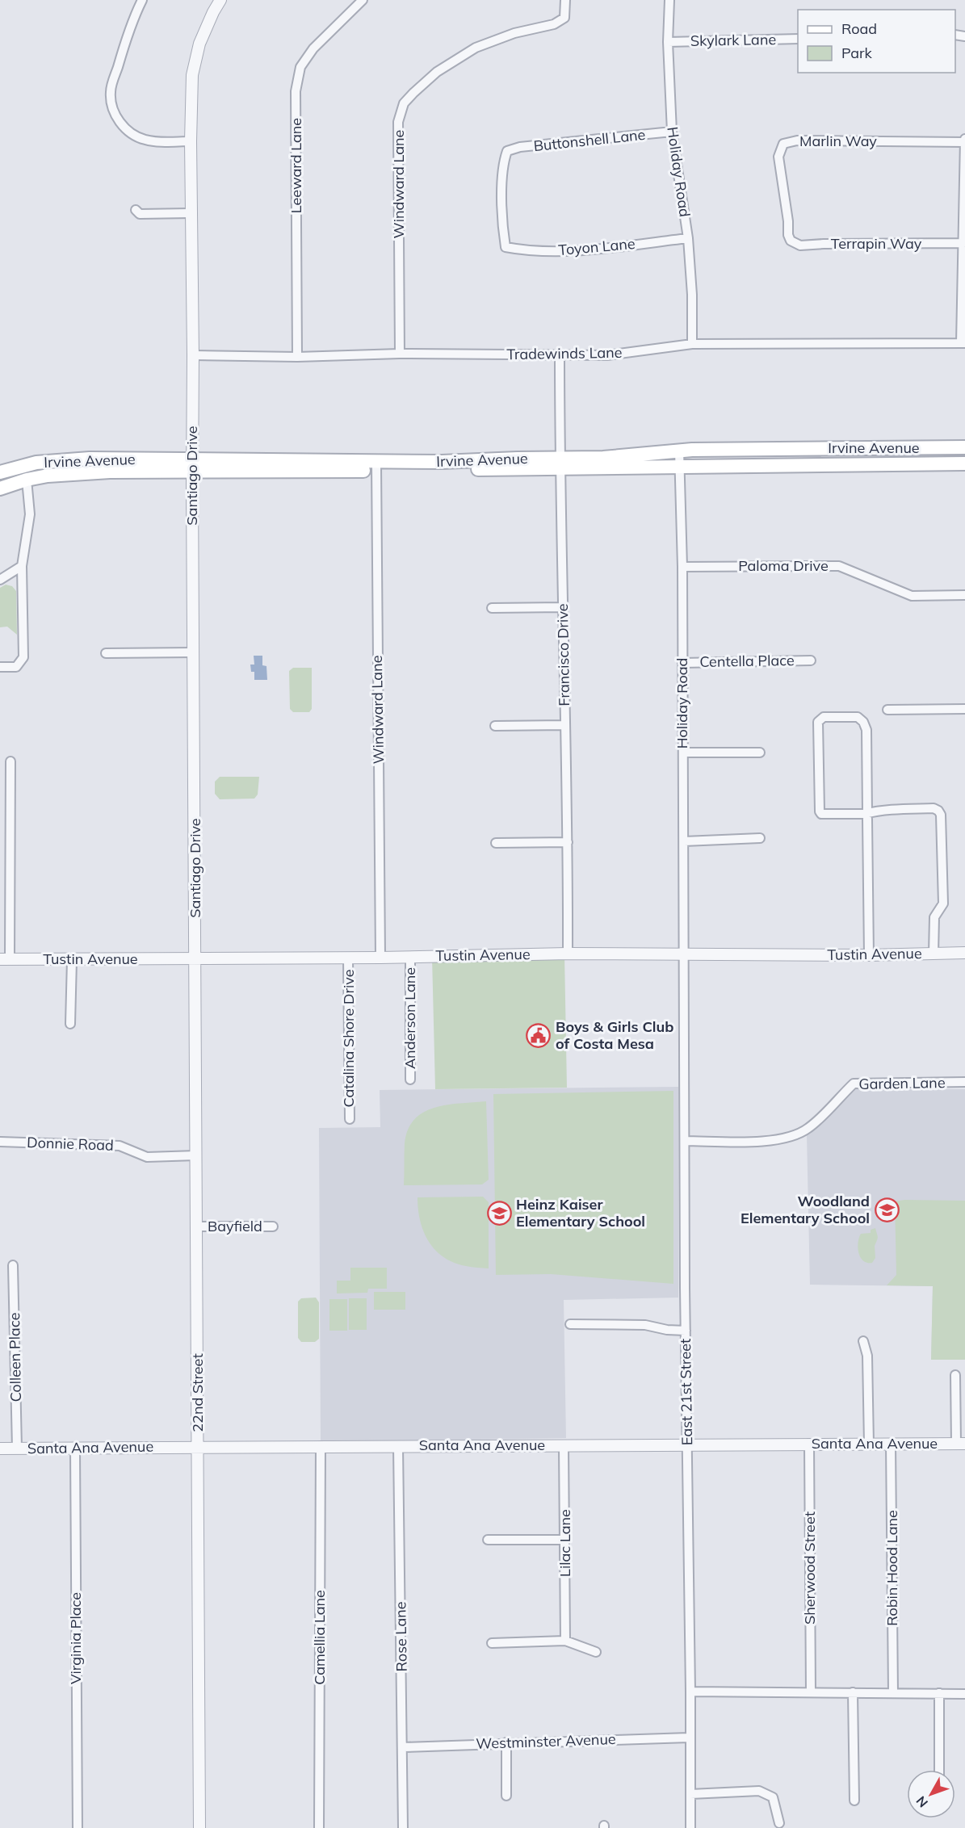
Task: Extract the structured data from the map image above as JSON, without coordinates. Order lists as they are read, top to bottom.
{
  "streets": {
    "main road": ["Irvine Avenue"],
    "street": [
      "Skylark Lane",
      "Buttonshell Lane",
      "Marlin Way",
      "Leeward Lane",
      "Holiday Road",
      "Windward Lane",
      "Terrapin Way",
      "Toyon Lane",
      "Tradewinds Lane",
      "Santiago Drive",
      "Paloma Drive",
      "Francisco Drive",
      "Centella Place",
      "Tustin Avenue",
      "Anderson Lane",
      "Catalina Shore Drive",
      "Garden Lane",
      "Donnie Road",
      "Bayfield",
      "Colleen Place",
      "East 21st Street",
      "22nd Street",
      "Santa Ana Avenue",
      "Lilac Lane",
      "Sherwood Street",
      "Robin Hood Lane",
      "Rose Lane",
      "Camellia Lane",
      "Virginia Place",
      "Westminster Avenue"
    ]
  },
  "crossings": [
    ["Skylark Lane", "Holiday Road"],
    ["Buttonshell Lane", "Holiday Road"],
    ["Buttonshell Lane", "Toyon Lane"],
    ["Marlin Way", "Terrapin Way"],
    ["Leeward Lane", "Tradewinds Lane"],
    ["Holiday Road", "Toyon Lane"],
    ["Holiday Road", "Tradewinds Lane"],
    ["Holiday Road", "Irvine Avenue"],
    ["Holiday Road", "Paloma Drive"],
    ["Holiday Road", "Centella Place"],
    ["Holiday Road", "Tustin Avenue"],
    ["Holiday Road", "East 21st Street"],
    ["Windward Lane", "Tradewinds Lane"],
    ["Windward Lane", "Irvine Avenue"],
    ["Windward Lane", "Tustin Avenue"],
    ["Tradewinds Lane", "Santiago Drive"],
    ["Tradewinds Lane", "Francisco Drive"],
    ["Irvine Avenue", "Santiago Drive"],
    ["Irvine Avenue", "Francisco Drive"],
    ["Santiago Drive", "Tustin Avenue"],
    ["Santiago Drive", "22nd Street"],
    ["Francisco Drive", "Tustin Avenue"],
    ["Tustin Avenue", "Anderson Lane"],
    ["Tustin Avenue", "Catalina Shore Drive"],
    ["Tustin Avenue", "East 21st Street"],
    ["Tustin Avenue", "22nd Street"],
    ["Garden Lane", "East 21st Street"],
    ["Donnie Road", "22nd Street"],
    ["Bayfield", "22nd Street"],
    ["Colleen Place", "Santa Ana Avenue"],
    ["East 21st Street", "Santa Ana Avenue"],
    ["East 21st Street", "Westminster Avenue"],
    ["22nd Street", "Santa Ana Avenue"],
    ["Santa Ana Avenue", "Lilac Lane"],
    ["Santa Ana Avenue", "Sherwood Street"],
    ["Santa Ana Avenue", "Robin Hood Lane"],
    ["Santa Ana Avenue", "Rose Lane"],
    ["Santa Ana Avenue", "Camellia Lane"],
    ["Santa Ana Avenue", "Virginia Place"],
    ["Rose Lane", "Westminster Avenue"]
  ],
  "places": {
    "public building": ["Boys & Girls Club of Costa Mesa"],
    "school or university": ["Woodland Elementary School", "Heinz Kaiser Elementary School"]
  },
  "legend": ["Road", "Park"],
  "north": "bottom left"
}
